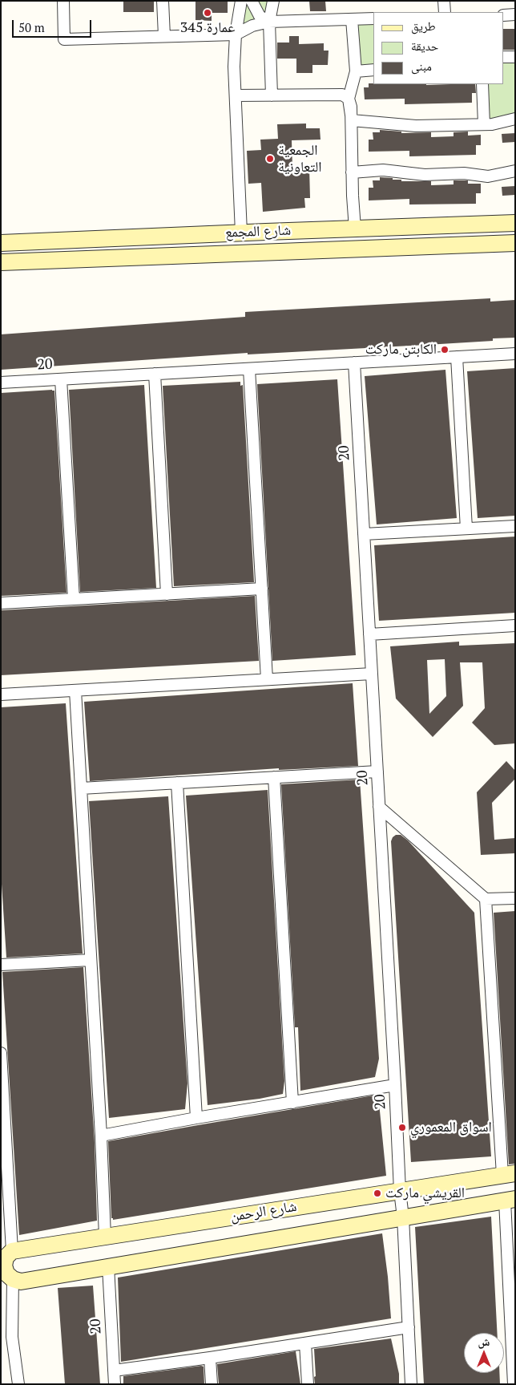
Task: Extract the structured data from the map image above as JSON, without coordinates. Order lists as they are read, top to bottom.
{
  "streets": {
    "street": ["شارع المجمع", "20", "شارع الرحمن"]
  },
  "crossings": [
    ["20", "شارع الرحمن"]
  ],
  "places": [
    "عمارة 345",
    "الجمعية التعاونية",
    "الكابتن ماركت",
    "اسواق المعموري",
    "القريشي ماركت"
  ],
  "legend": ["طريق", "حديقة", "مبنى"],
  "scale_bar": "50 m",
  "north": "top"
}
